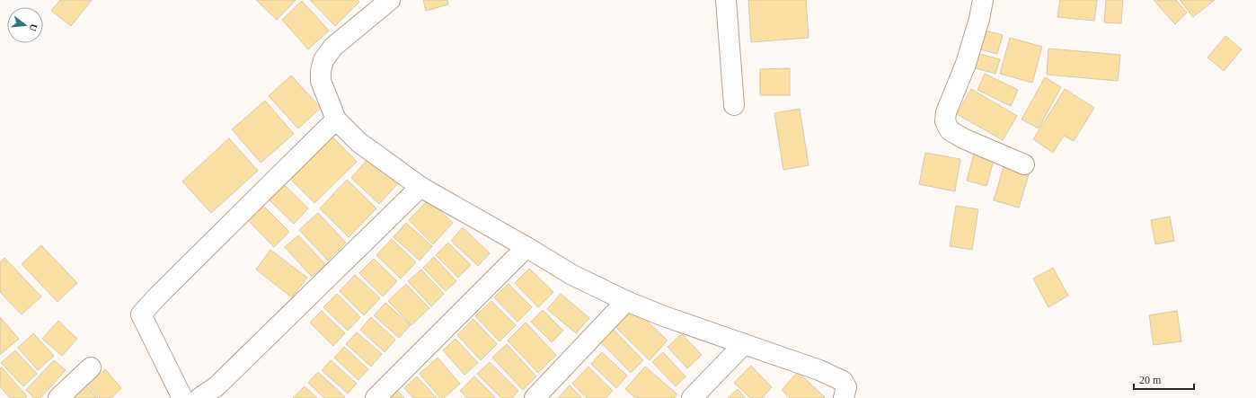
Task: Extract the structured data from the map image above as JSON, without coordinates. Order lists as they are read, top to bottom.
{
  "scale_bar": "20 m",
  "north": "right"
}
